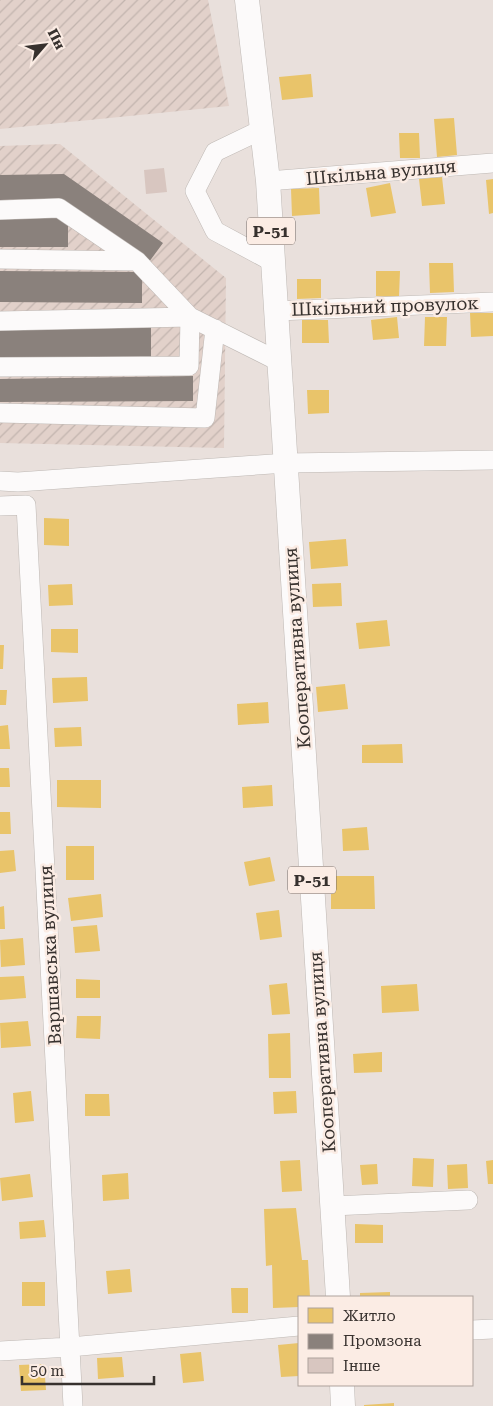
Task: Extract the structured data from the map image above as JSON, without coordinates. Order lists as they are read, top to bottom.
{
  "streets": {
    "main road": ["Р-51", "Кооперативна вулиця"],
    "street": ["Шкільна вулиця", "Шкільний провулок", "Варшавська вулиця"]
  },
  "crossings": [
    ["Шкільна вулиця", "Кооперативна вулиця"],
    ["Шкільний провулок", "Кооперативна вулиця"]
  ],
  "legend": ["Житло", "Промзона", "Інше"],
  "scale_bar": "50 m",
  "north": "top right"
}
